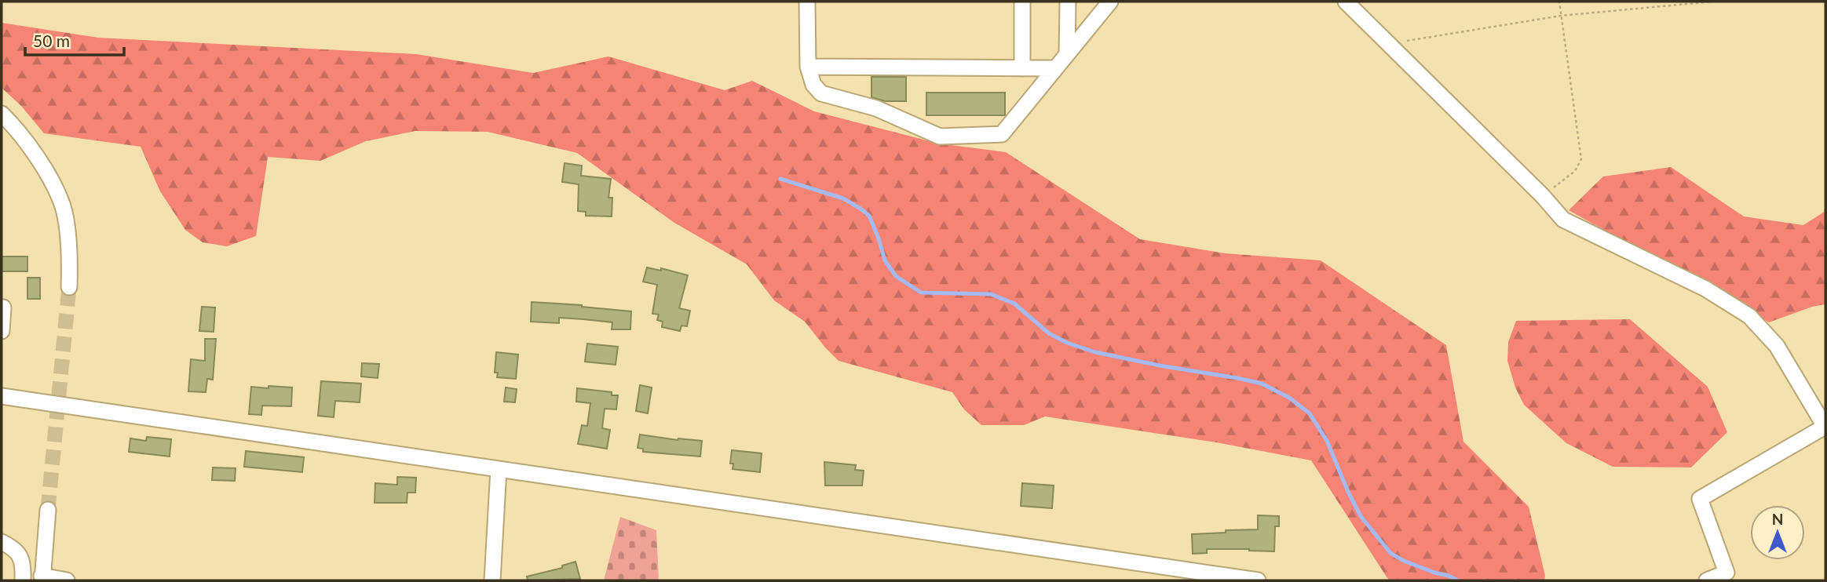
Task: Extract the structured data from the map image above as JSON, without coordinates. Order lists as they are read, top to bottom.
{
  "scale_bar": "50 m",
  "north": "top"
}
